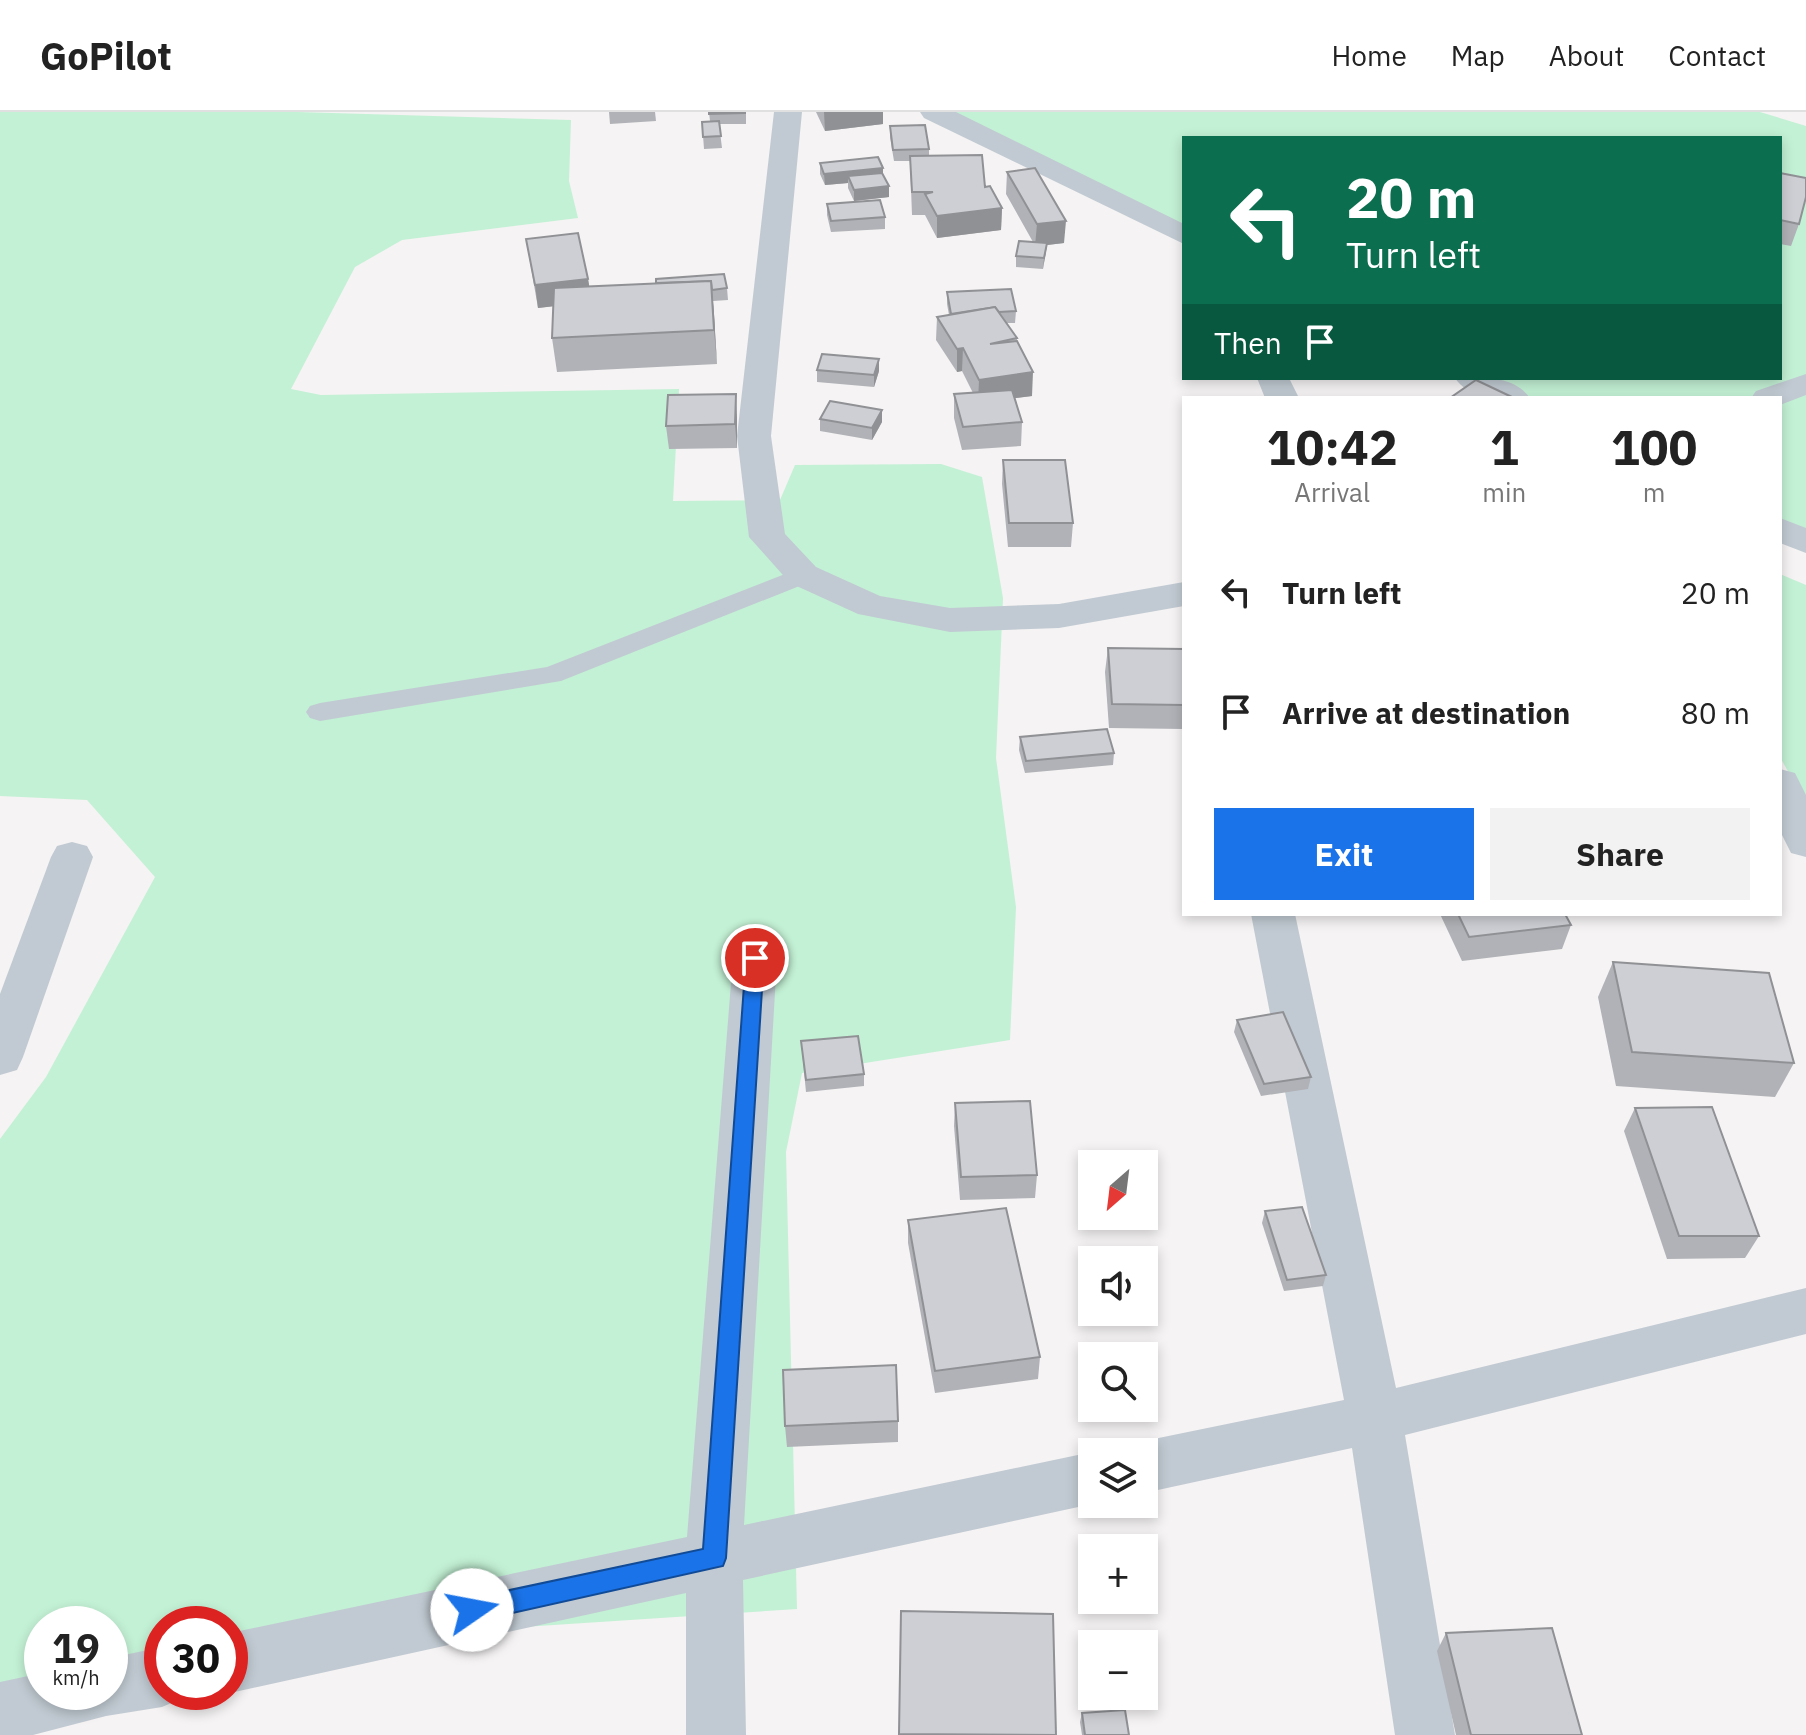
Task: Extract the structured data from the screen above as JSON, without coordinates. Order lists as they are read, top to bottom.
{
  "north": "bottom left",
  "page": {
    "header": "GoPilot",
    "nav": [
      "Home",
      "Map",
      "About",
      "Contact"
    ],
    "turn": ["20 m", "Turn left"],
    "then": "Then",
    "eta": [
      "10:42",
      "Arrival",
      "1",
      "min",
      "100",
      "m"
    ],
    "list": [
      {
        "name": "Turn left",
        "value": "20 m"
      },
      {
        "name": "Arrive at destination",
        "value": "80 m"
      }
    ],
    "buttons": ["Exit", "Share"],
    "map_buttons": ["+", "−"],
    "speed": "19 km/h",
    "limit": "30"
  }
}
